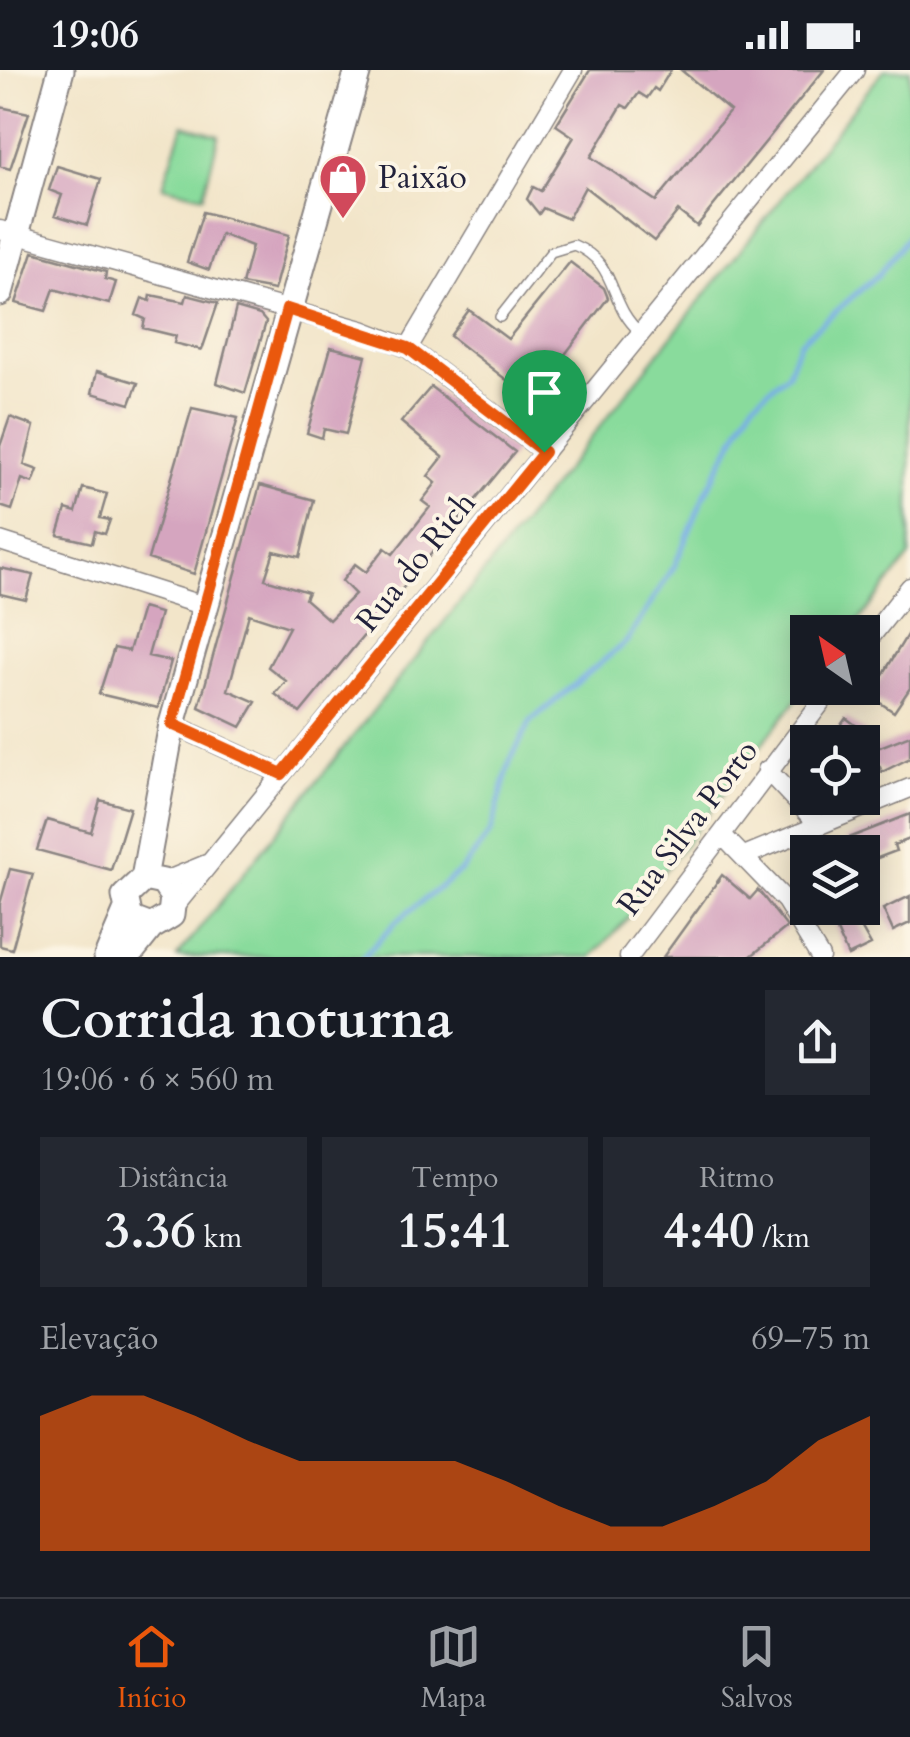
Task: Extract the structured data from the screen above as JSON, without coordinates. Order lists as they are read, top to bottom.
{
  "streets": {
    "street": ["Rua do Rich", "Rua Silva Porto"]
  },
  "places": {
    "shop": ["Paixão"]
  },
  "north": "top left",
  "page": {
    "status": "19:06",
    "heading": ["Corrida noturna", "19:06 · 6 × 560 m"],
    "stats": [
      ["Distância", "3.36 km"],
      ["Tempo", "15:41"],
      ["Ritmo", "4:40 /km"]
    ],
    "chart": ["Elevação", "69–75 m"],
    "tabs": ["Início", "Mapa", "Salvos"]
  }
}
